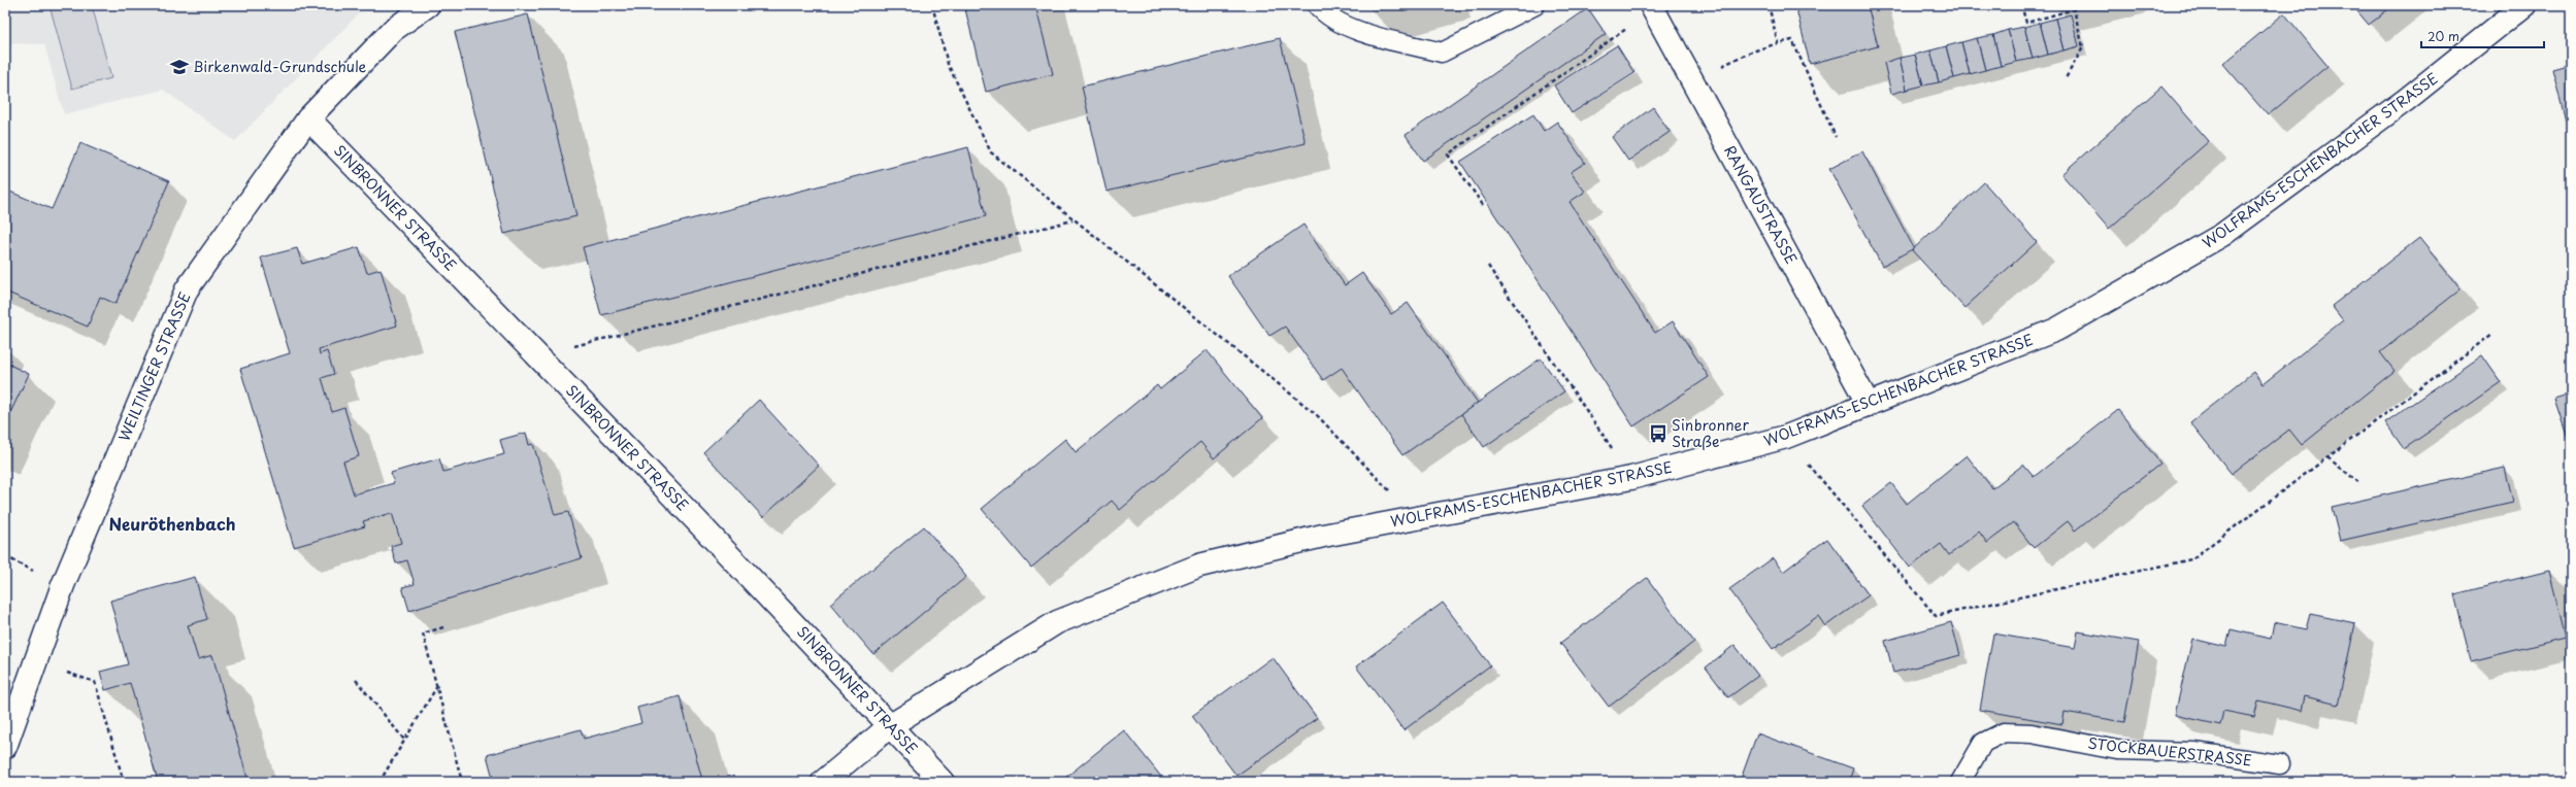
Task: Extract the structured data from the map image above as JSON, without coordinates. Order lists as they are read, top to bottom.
{
  "streets": {
    "street": [
      "WOLFRAMS-ESCHENBACHER STRASSE",
      "RANGAUSTRASSE",
      "SINBRONNER STRASSE",
      "WEILTINGER STRASSE"
    ],
    "lane": ["STOCKBAUERSTRASSE"]
  },
  "crossings": [
    ["WOLFRAMS-ESCHENBACHER STRASSE", "RANGAUSTRASSE"],
    ["WOLFRAMS-ESCHENBACHER STRASSE", "SINBRONNER STRASSE"],
    ["SINBRONNER STRASSE", "WEILTINGER STRASSE"]
  ],
  "districts": ["Neuröthenbach"],
  "places": {
    "school or university": ["Birkenwald-Grundschule"],
    "bus stop": ["Sinbronner Straße"]
  },
  "scale_bar": "20 m"
}
